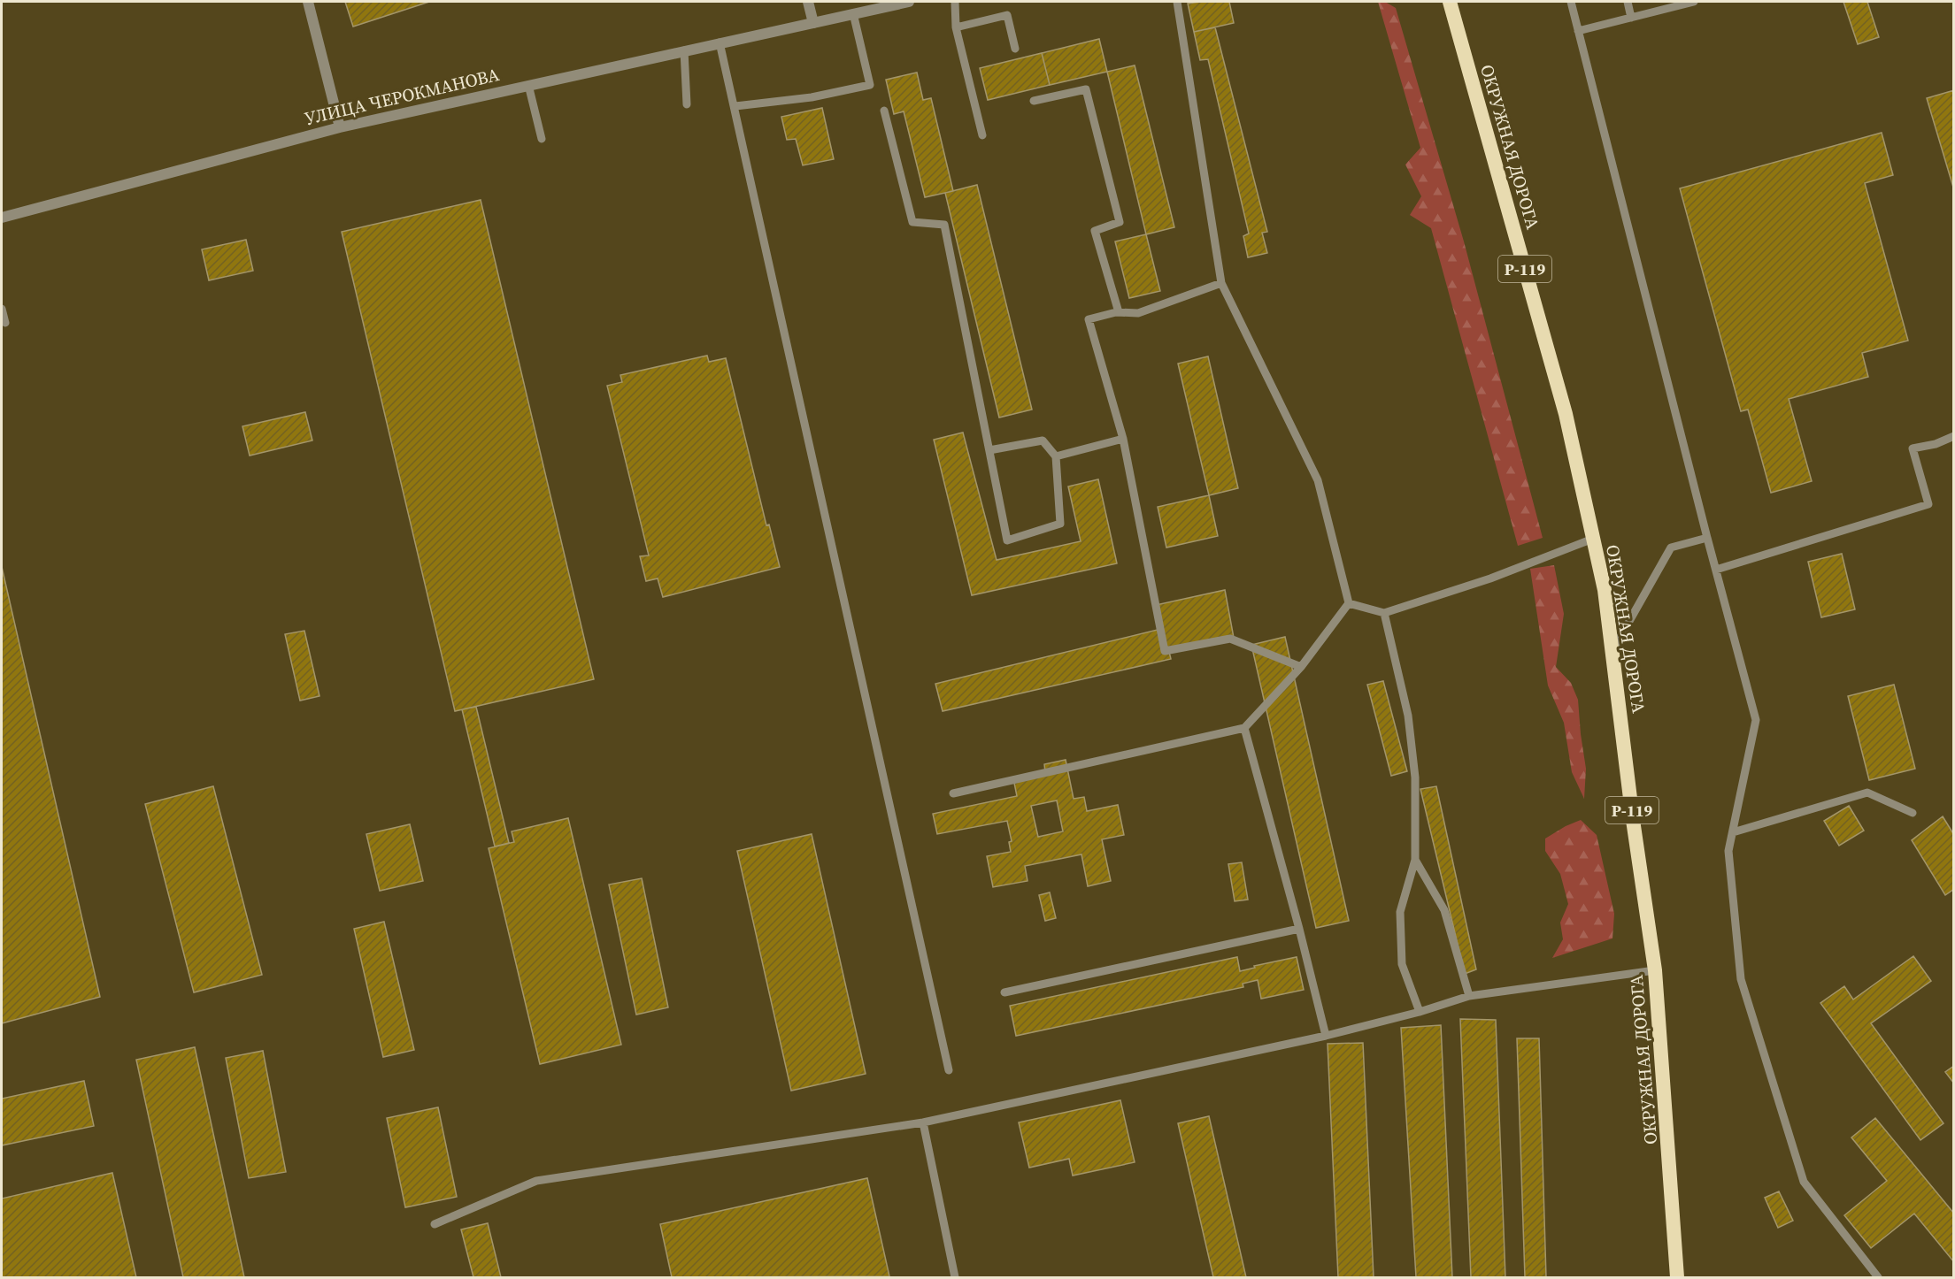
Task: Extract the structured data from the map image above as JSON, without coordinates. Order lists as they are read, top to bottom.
{
  "streets": {
    "highway": ["ОКРУЖНАЯ ДОРОГА", "Р-119"],
    "street": ["УЛИЦА ЧЕРОКМАНОВА"]
  }
}
